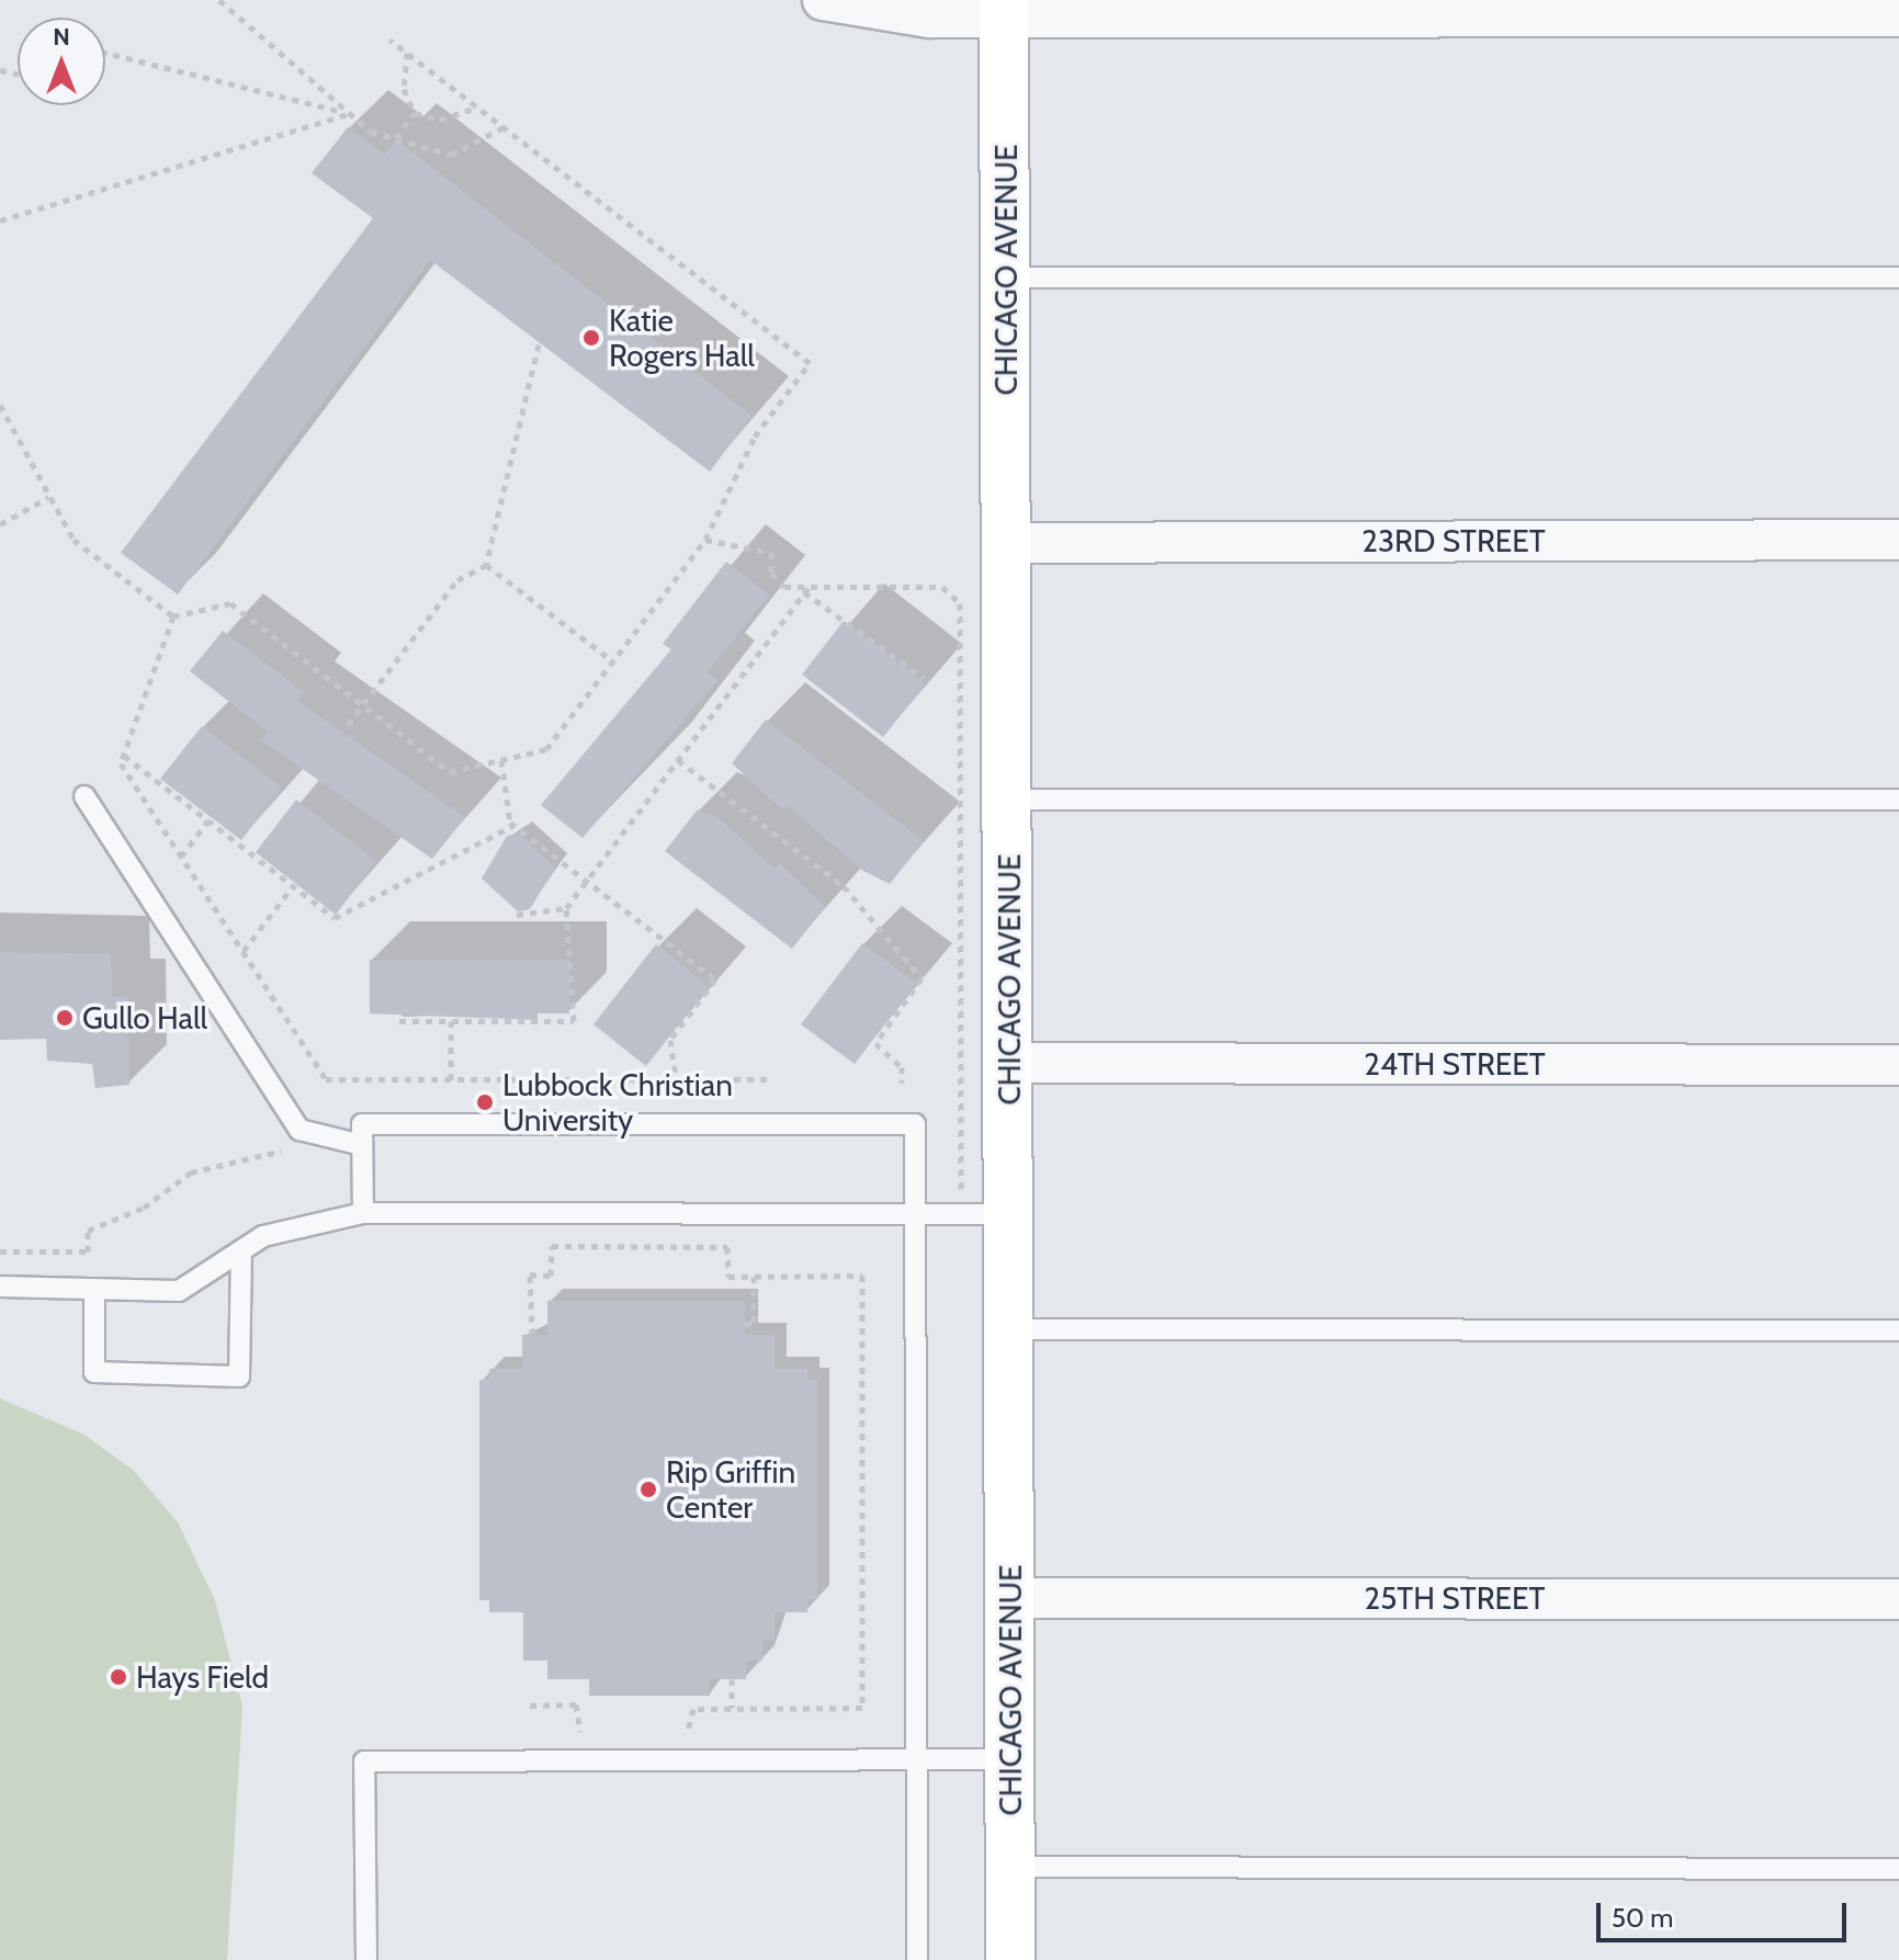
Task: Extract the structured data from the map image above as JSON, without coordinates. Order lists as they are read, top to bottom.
{
  "streets": {
    "street": [
      "CHICAGO AVENUE",
      "23RD STREET",
      "24TH STREET",
      "25TH STREET"
    ]
  },
  "crossings": [
    ["CHICAGO AVENUE", "23RD STREET"],
    ["CHICAGO AVENUE", "24TH STREET"],
    ["CHICAGO AVENUE", "25TH STREET"]
  ],
  "places": [
    "Katie Rogers Hall",
    "Gullo Hall",
    "Lubbock Christian University",
    "Rip Griffin Center",
    "Hays Field"
  ],
  "scale_bar": "50 m",
  "north": "top"
}
